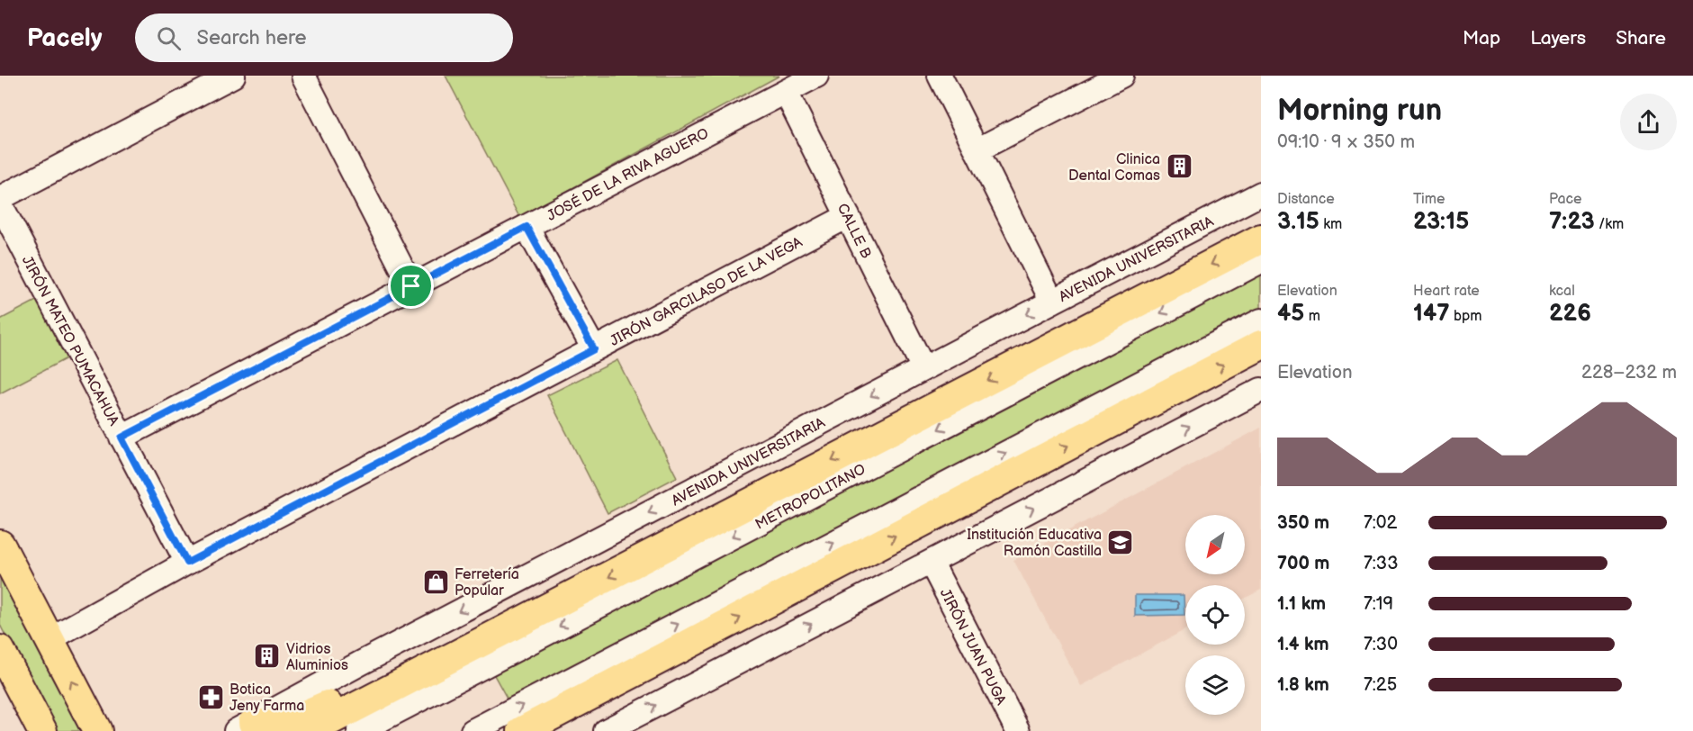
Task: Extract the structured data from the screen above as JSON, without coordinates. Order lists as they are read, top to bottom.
{
  "streets": {
    "street": [
      "JOSÉ DE LA RIVA AGUERO",
      "CALLE B",
      "AVENIDA UNIVERSITARIA",
      "JIRÓN GARCILASO DE LA VEGA",
      "JIRÓN MATEO PUMACAHUA",
      "METROPOLITANO",
      "JIRÓN JUAN PUGA"
    ]
  },
  "crossings": [
    ["JOSÉ DE LA RIVA AGUERO", "CALLE B"],
    ["JOSÉ DE LA RIVA AGUERO", "JIRÓN MATEO PUMACAHUA"],
    ["CALLE B", "AVENIDA UNIVERSITARIA"],
    ["CALLE B", "JIRÓN GARCILASO DE LA VEGA"],
    ["JIRÓN GARCILASO DE LA VEGA", "JIRÓN MATEO PUMACAHUA"]
  ],
  "places": {
    "building": ["Clinica Dental Comas", "Vidrios Aluminios"],
    "school or university": ["Institución Educativa Ramón Castilla"],
    "shop": ["Ferretería Popular"],
    "pharmacy": ["Botica Jeny Farma"]
  },
  "north": "bottom left",
  "page": {
    "header": "Pacely",
    "search": "Search here",
    "nav": ["Map", "Layers", "Share"],
    "heading": ["Morning run", "09:10 · 9 × 350 m"],
    "stats": [
      ["Distance", "3.15 km"],
      ["Time", "23:15"],
      ["Pace", "7:23 /km"],
      ["Elevation", "45 m"],
      ["Heart rate", "147 bpm"],
      ["kcal", "226"]
    ],
    "chart": ["Elevation", "228–232 m"],
    "list": [
      {
        "name": "350 m",
        "note": "7:02"
      },
      {
        "name": "700 m",
        "note": "7:33"
      },
      {
        "name": "1.1 km",
        "note": "7:19"
      },
      {
        "name": "1.4 km",
        "note": "7:30"
      },
      {
        "name": "1.8 km",
        "note": "7:25"
      }
    ]
  }
}
